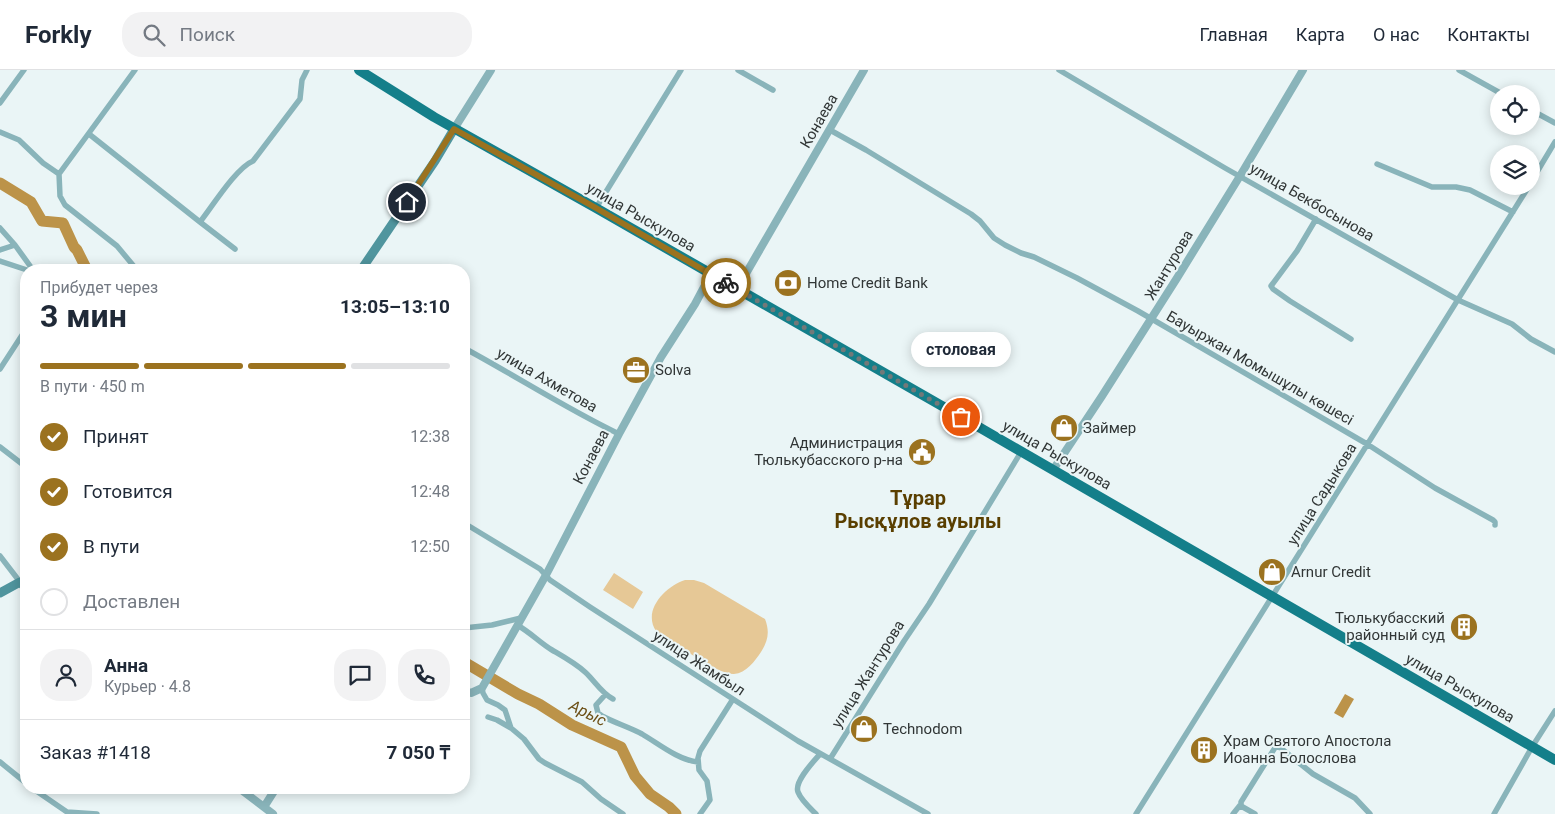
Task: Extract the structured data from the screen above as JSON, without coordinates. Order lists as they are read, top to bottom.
{
  "streets": {
    "main road": ["улица Рыскулова"],
    "street": [
      "Конаева",
      "улица Бекбосынова",
      "Жантурова",
      "Бауыржан Момышұлы көшесі",
      "улица Ахметова",
      "улица Садыкова",
      "улица Жамбыл",
      "улица Жантурова"
    ]
  },
  "crossings": [
    ["Конаева", "улица Рыскулова"],
    ["Конаева", "Бауыржан Момышұлы көшесі"],
    ["Конаева", "улица Ахметова"],
    ["Конаева", "улица Жамбыл"],
    ["улица Бекбосынова", "Жантурова"],
    ["улица Бекбосынова", "улица Садыкова"],
    ["улица Рыскулова", "Жантурова"],
    ["улица Рыскулова", "улица Садыкова"],
    ["улица Рыскулова", "улица Жантурова"],
    ["Жантурова", "Бауыржан Момышұлы көшесі"],
    ["Бауыржан Момышұлы көшесі", "улица Садыкова"],
    ["улица Жамбыл", "улица Жантурова"]
  ],
  "districts": ["Тұрар Рысқұлов ауылы"],
  "water": ["Арыс"],
  "places": {
    "bank": ["Home Credit Bank"],
    "office": ["Solva"],
    "other": ["столовая"],
    "shop": ["Займер", "Arnur Credit", "Technodom"],
    "public building": ["Администрация Тюлькубасского р-на"],
    "building": ["Тюлькубасский районный суд", "Храм Святого Апостола Иоанна Болослова"]
  },
  "page": {
    "header": "Forkly",
    "search": "Поиск",
    "nav": [
      "Главная",
      "Карта",
      "О нас",
      "Контакты"
    ],
    "heading": ["3 мин", "Прибудет через", "13:05–13:10"],
    "panel": [
      "Анна",
      "Курьер · 4.8",
      "Заказ #1418",
      "7 050 ₸"
    ],
    "bubble": "столовая",
    "bar": "В пути · 450 m",
    "list": [
      ["Принят", "12:38"],
      ["Готовится", "12:48"],
      ["В пути", "12:50"],
      "Доставлен"
    ]
  }
}
